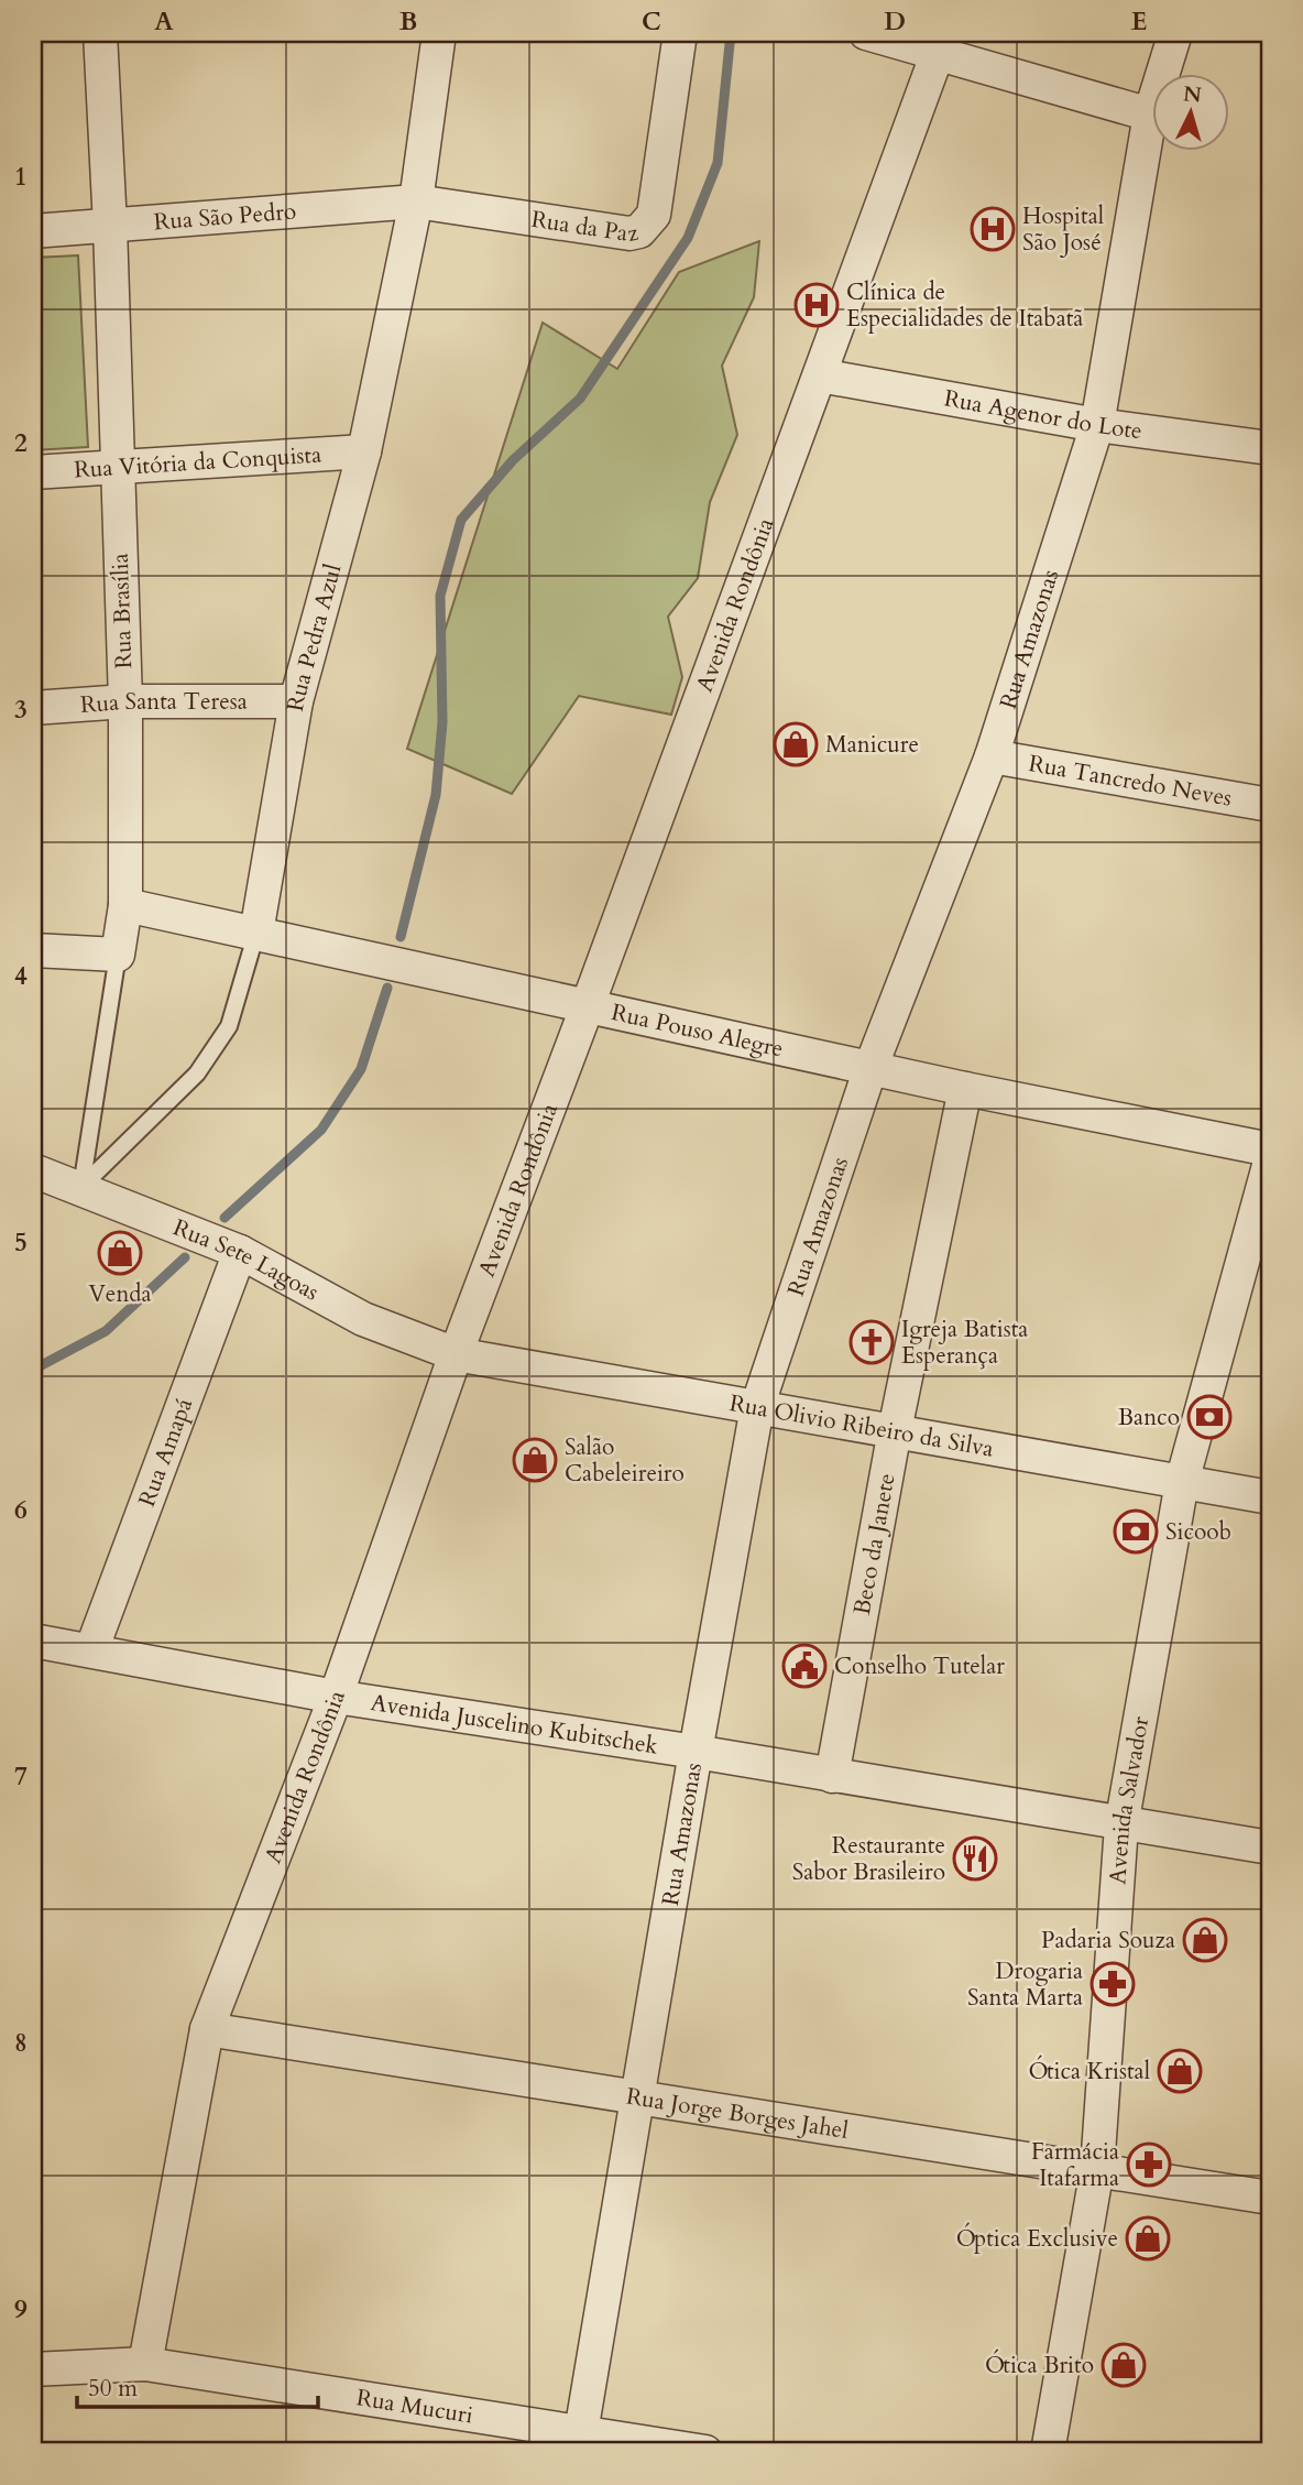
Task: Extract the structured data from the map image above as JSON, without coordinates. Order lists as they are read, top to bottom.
{
  "streets": {
    "street": [
      "Rua São Pedro",
      "Rua da Paz",
      "Rua Agenor do Lote",
      "Rua Vitória da Conquista",
      "Avenida Rondônia",
      "Rua Brasília",
      "Rua Pedra Azul",
      "Rua Amazonas",
      "Rua Santa Teresa",
      "Rua Tancredo Neves",
      "Rua Pouso Alegre",
      "Rua Sete Lagoas",
      "Rua Olivio Ribeiro da Silva",
      "Rua Amapá",
      "Beco da Janete",
      "Avenida Juscelino Kubitschek",
      "Avenida Salvador",
      "Rua Jorge Borges Jahel",
      "Rua Mucuri"
    ]
  },
  "crossings": [
    ["Rua São Pedro", "Rua da Paz"],
    ["Rua São Pedro", "Rua Brasília"],
    ["Rua São Pedro", "Rua Pedra Azul"],
    ["Rua da Paz", "Rua Pedra Azul"],
    ["Rua Agenor do Lote", "Avenida Rondônia"],
    ["Rua Agenor do Lote", "Rua Amazonas"],
    ["Rua Vitória da Conquista", "Rua Brasília"],
    ["Rua Vitória da Conquista", "Rua Pedra Azul"],
    ["Avenida Rondônia", "Rua Pouso Alegre"],
    ["Avenida Rondônia", "Rua Sete Lagoas"],
    ["Avenida Rondônia", "Rua Olivio Ribeiro da Silva"],
    ["Avenida Rondônia", "Avenida Juscelino Kubitschek"],
    ["Avenida Rondônia", "Rua Jorge Borges Jahel"],
    ["Avenida Rondônia", "Rua Mucuri"],
    ["Rua Brasília", "Rua Pedra Azul"],
    ["Rua Brasília", "Rua Santa Teresa"],
    ["Rua Brasília", "Rua Pouso Alegre"],
    ["Rua Brasília", "Rua Sete Lagoas"],
    ["Rua Pedra Azul", "Rua Santa Teresa"],
    ["Rua Pedra Azul", "Rua Pouso Alegre"],
    ["Rua Pedra Azul", "Rua Sete Lagoas"],
    ["Rua Amazonas", "Rua Tancredo Neves"],
    ["Rua Amazonas", "Rua Pouso Alegre"],
    ["Rua Amazonas", "Rua Olivio Ribeiro da Silva"],
    ["Rua Amazonas", "Avenida Juscelino Kubitschek"],
    ["Rua Amazonas", "Rua Jorge Borges Jahel"],
    ["Rua Amazonas", "Rua Mucuri"],
    ["Rua Pouso Alegre", "Beco da Janete"],
    ["Rua Sete Lagoas", "Rua Olivio Ribeiro da Silva"],
    ["Rua Sete Lagoas", "Rua Amapá"],
    ["Rua Olivio Ribeiro da Silva", "Beco da Janete"],
    ["Rua Olivio Ribeiro da Silva", "Avenida Salvador"],
    ["Rua Amapá", "Avenida Juscelino Kubitschek"],
    ["Beco da Janete", "Avenida Juscelino Kubitschek"],
    ["Avenida Juscelino Kubitschek", "Avenida Salvador"],
    ["Avenida Salvador", "Rua Jorge Borges Jahel"]
  ],
  "places": {
    "hospital": ["Hospital São José", "Clínica de Especialidades de Itabatã"],
    "shop": [
      "Manicure",
      "Venda",
      "Salão Cabeleireiro",
      "Padaria Souza",
      "Ótica Kristal",
      "Óptica Exclusive",
      "Ótica Brito"
    ],
    "church": ["Igreja Batista Esperança"],
    "bank": ["Banco", "Sicoob"],
    "public building": ["Conselho Tutelar"],
    "restaurant": ["Restaurante Sabor Brasileiro"],
    "pharmacy": ["Drogaria Santa Marta", "Farmácia Itafarma"]
  },
  "scale_bar": "50 m",
  "north": "top",
  "grid": {
    "columns": [
      "A",
      "B",
      "C",
      "D",
      "E"
    ],
    "rows": [
      "1",
      "2",
      "3",
      "4",
      "5",
      "6",
      "7",
      "8",
      "9"
    ]
  }
}
